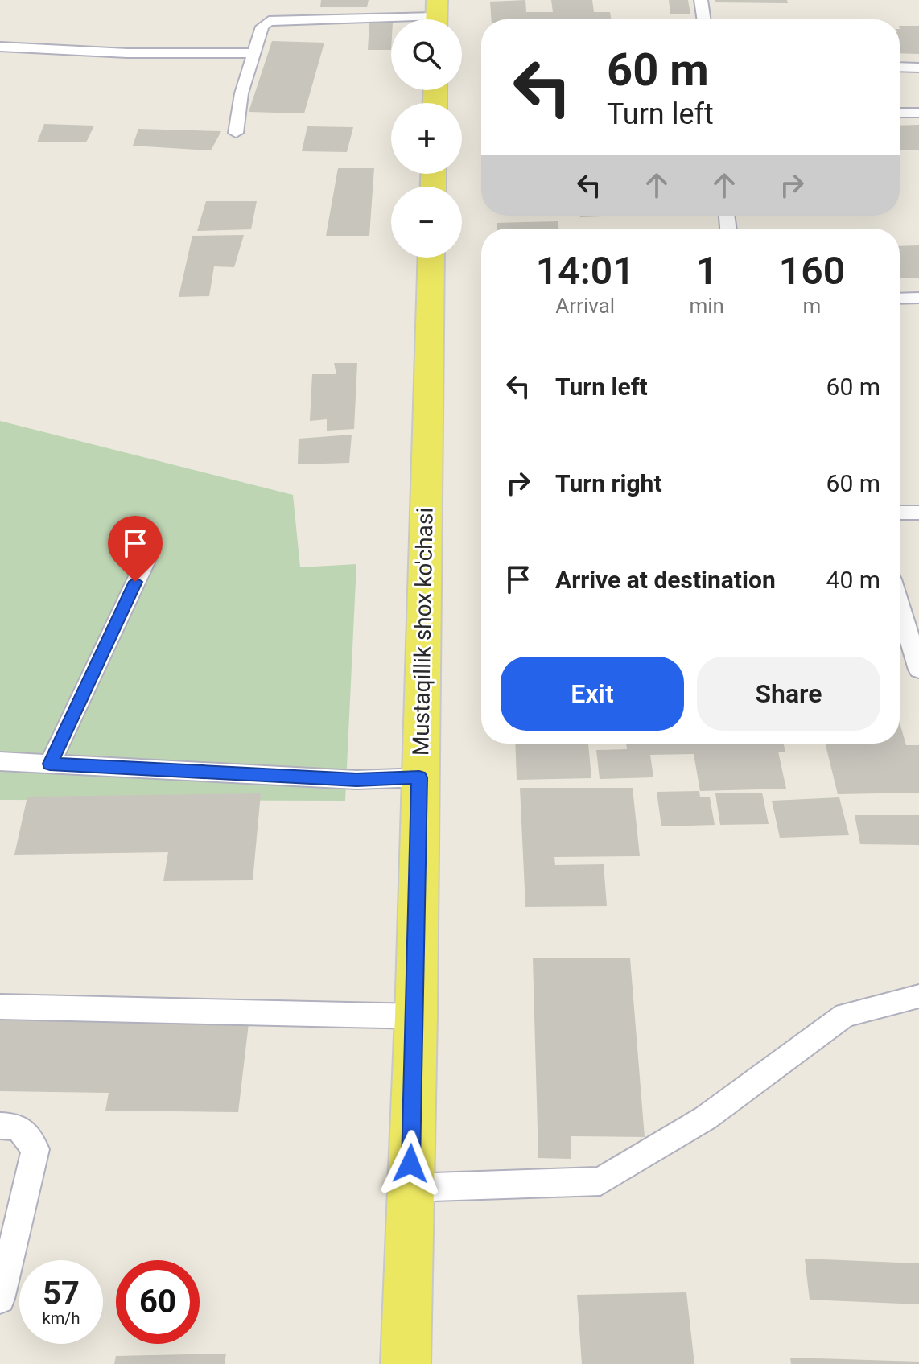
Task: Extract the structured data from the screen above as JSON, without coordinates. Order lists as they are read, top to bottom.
{
  "streets": {
    "main road": ["Mustaqillik shox ko'chasi"]
  },
  "page": {
    "map_buttons": ["+", "−"],
    "turn": ["60 m", "Turn left"],
    "eta": [
      "14:01",
      "Arrival",
      "1",
      "min",
      "160",
      "m"
    ],
    "list": [
      {
        "name": "Turn left",
        "value": "60 m"
      },
      {
        "name": "Turn right",
        "value": "60 m"
      },
      {
        "name": "Arrive at destination",
        "value": "40 m"
      }
    ],
    "buttons": ["Exit", "Share"],
    "speed": "57 km/h",
    "limit": "60"
  }
}
